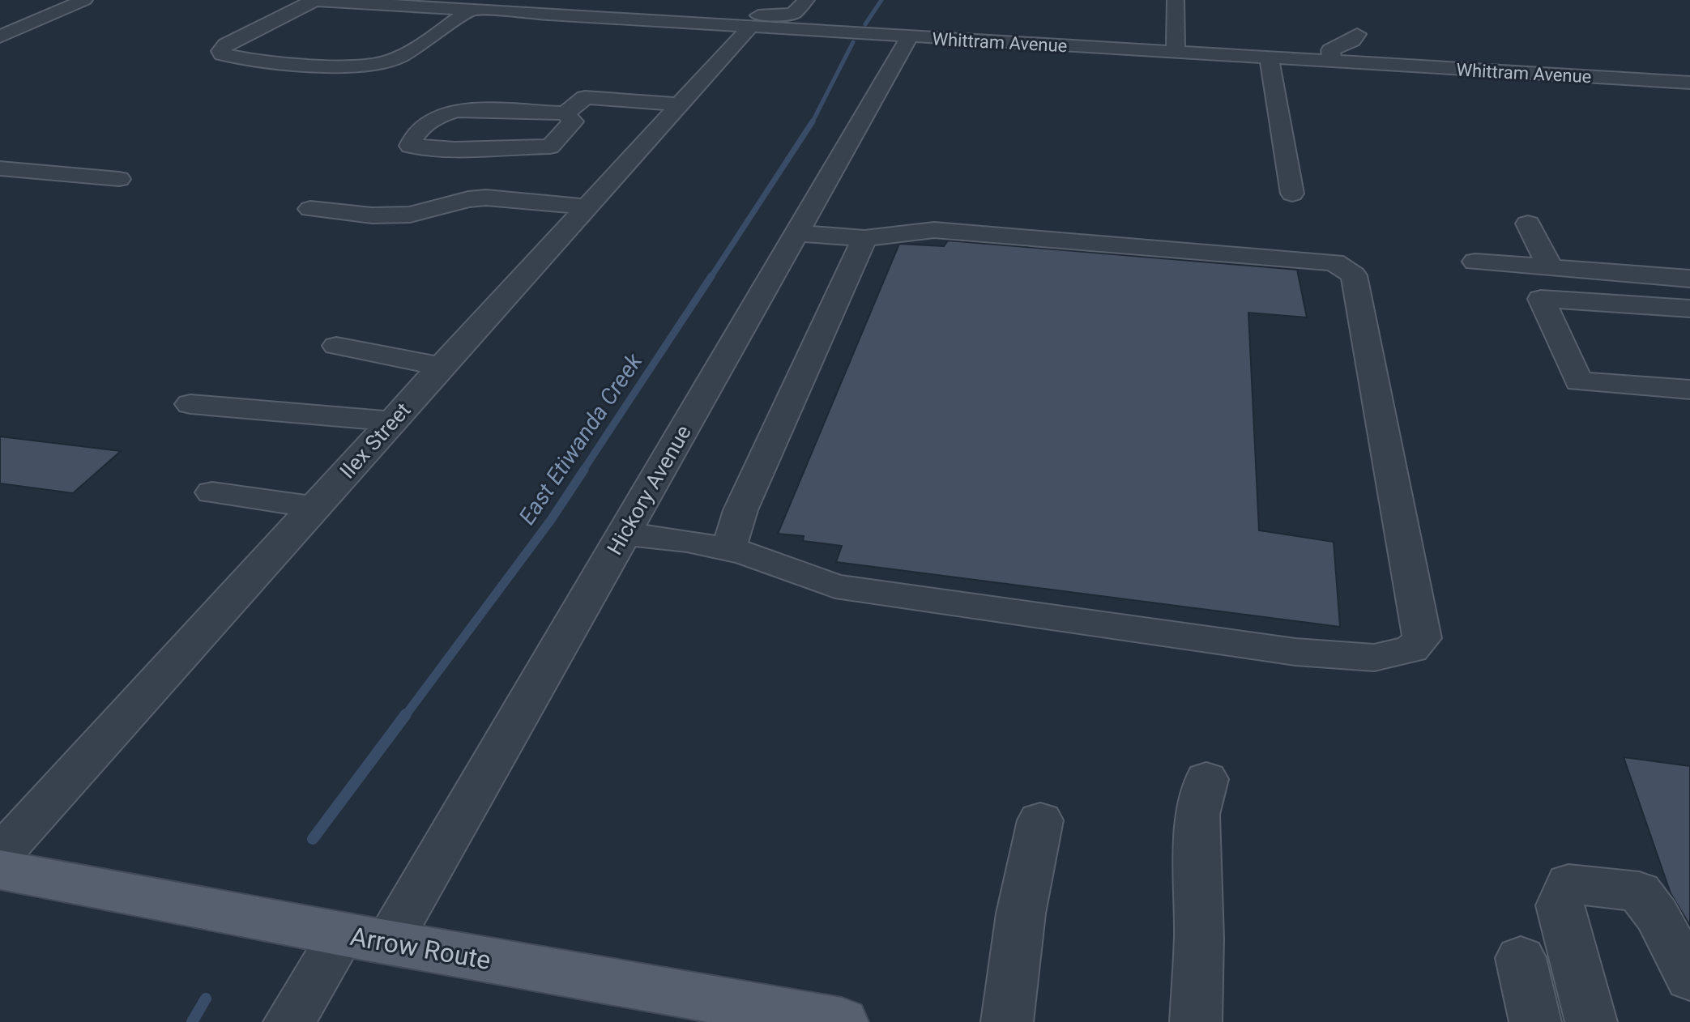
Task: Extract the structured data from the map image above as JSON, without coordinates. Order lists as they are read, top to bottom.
{
  "streets": {
    "main road": ["Arrow Route"],
    "street": ["Whittram Avenue", "Ilex Street", "Hickory Avenue"]
  },
  "crossings": [
    ["Whittram Avenue", "Ilex Street"],
    ["Whittram Avenue", "Hickory Avenue"],
    ["Hickory Avenue", "Arrow Route"]
  ],
  "water": ["East Etiwanda Creek"]
}
